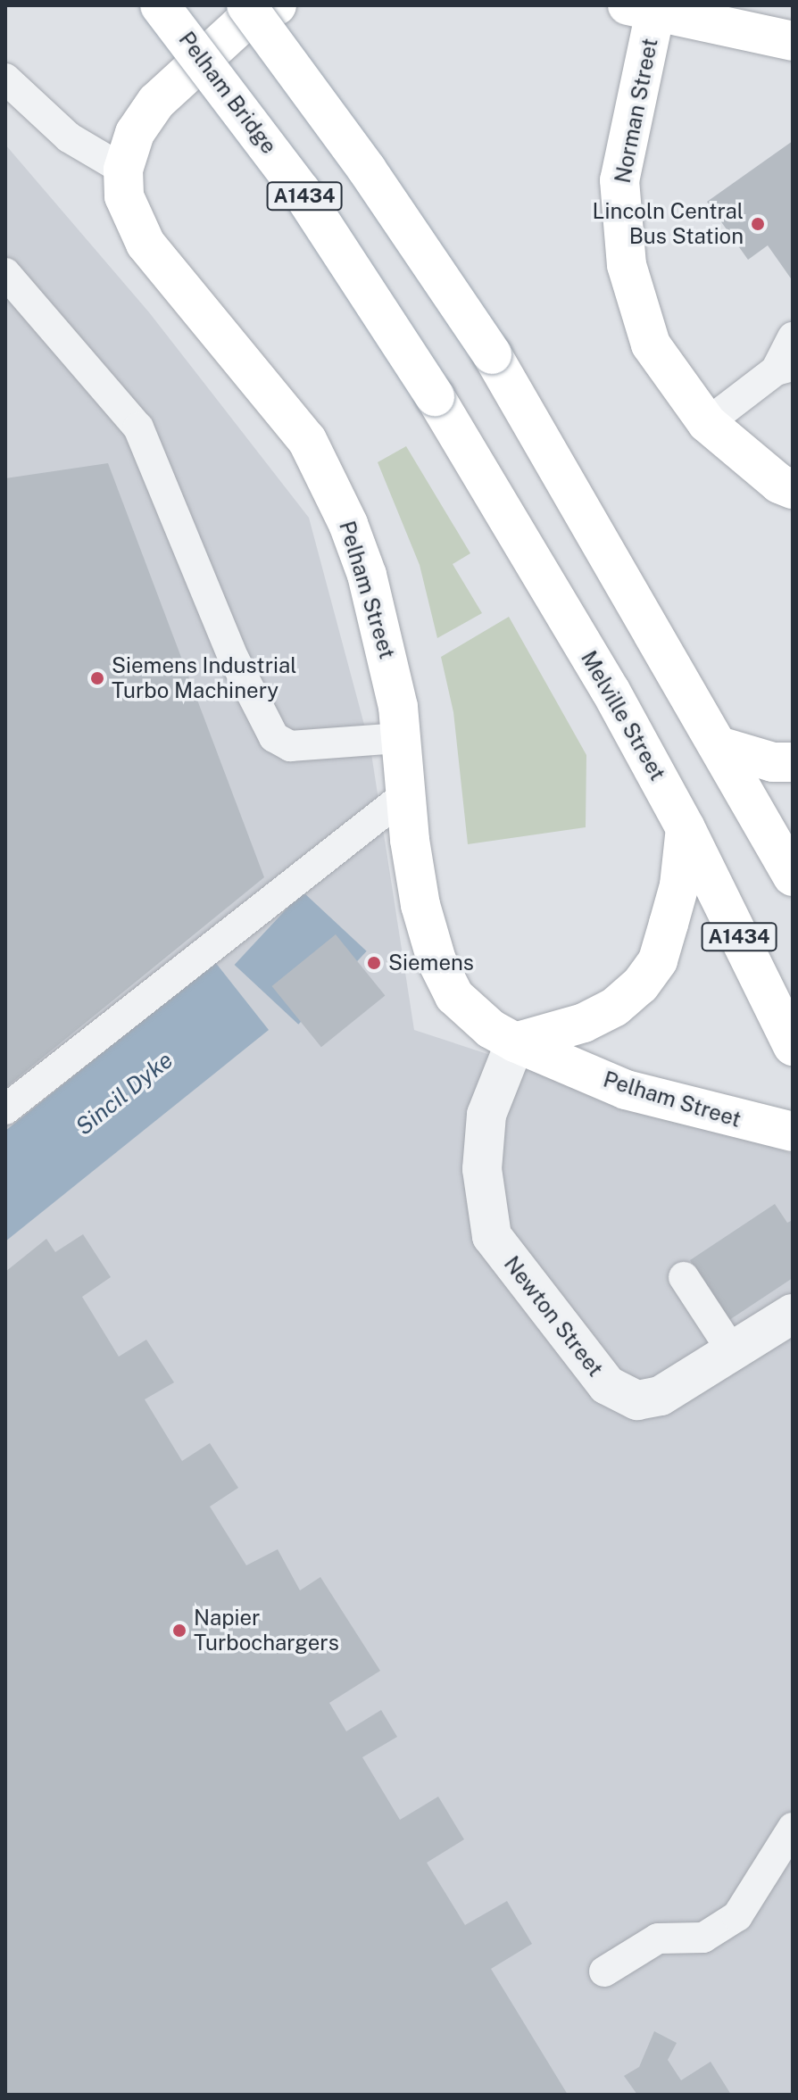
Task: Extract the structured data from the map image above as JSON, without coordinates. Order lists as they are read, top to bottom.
{
  "streets": {
    "main road": [
      "Pelham Bridge",
      "Norman Street",
      "A1434",
      "Pelham Street",
      "Melville Street"
    ],
    "street": ["Newton Street"]
  },
  "crossings": [
    ["Pelham Bridge", "Melville Street"],
    ["Pelham Street", "Newton Street"]
  ],
  "water": ["Sincil Dyke"],
  "places": [
    "Lincoln Central Bus Station",
    "Siemens Industrial Turbo Machinery",
    "Siemens",
    "Napier Turbochargers"
  ]
}
